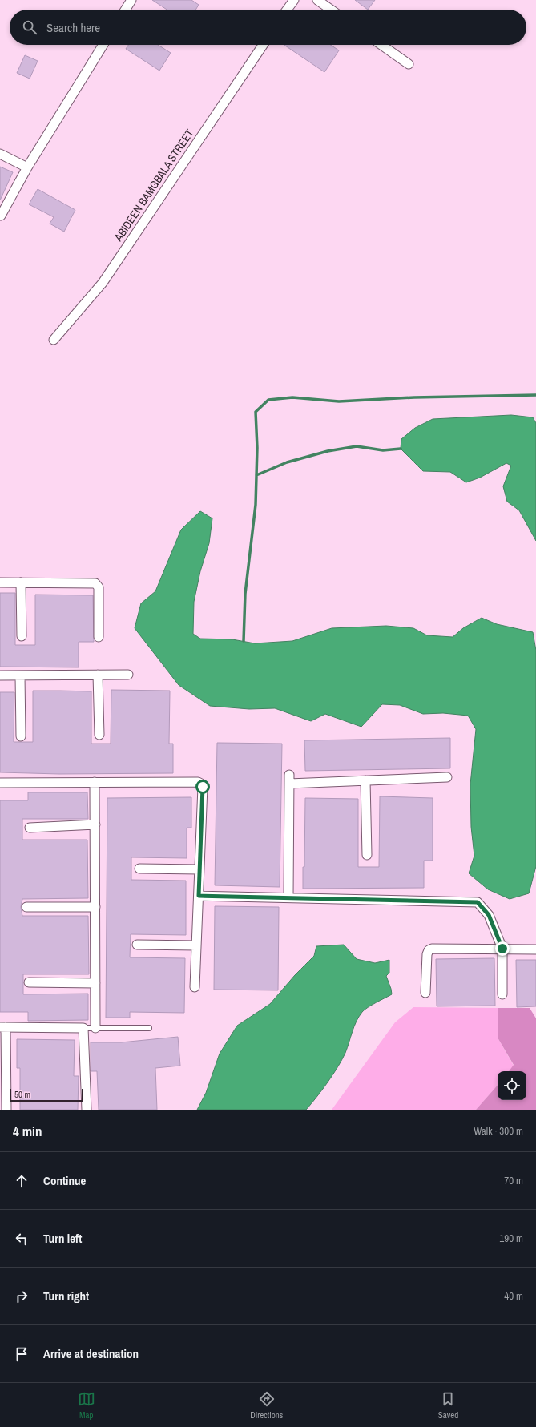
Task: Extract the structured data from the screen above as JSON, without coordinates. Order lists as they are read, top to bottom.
{
  "streets": {
    "street": ["ABIDEEN BAMGBALA STREET"]
  },
  "scale_bar": "50 m",
  "page": {
    "search": "Search here",
    "scale": "50 m",
    "heading": ["4 min", "Walk · 300 m"],
    "list": [
      ["Continue", "70 m"],
      ["Turn left", "190 m"],
      ["Turn right", "40 m"],
      "Arrive at destination"
    ],
    "nav": ["Map", "Directions", "Saved"]
  }
}
